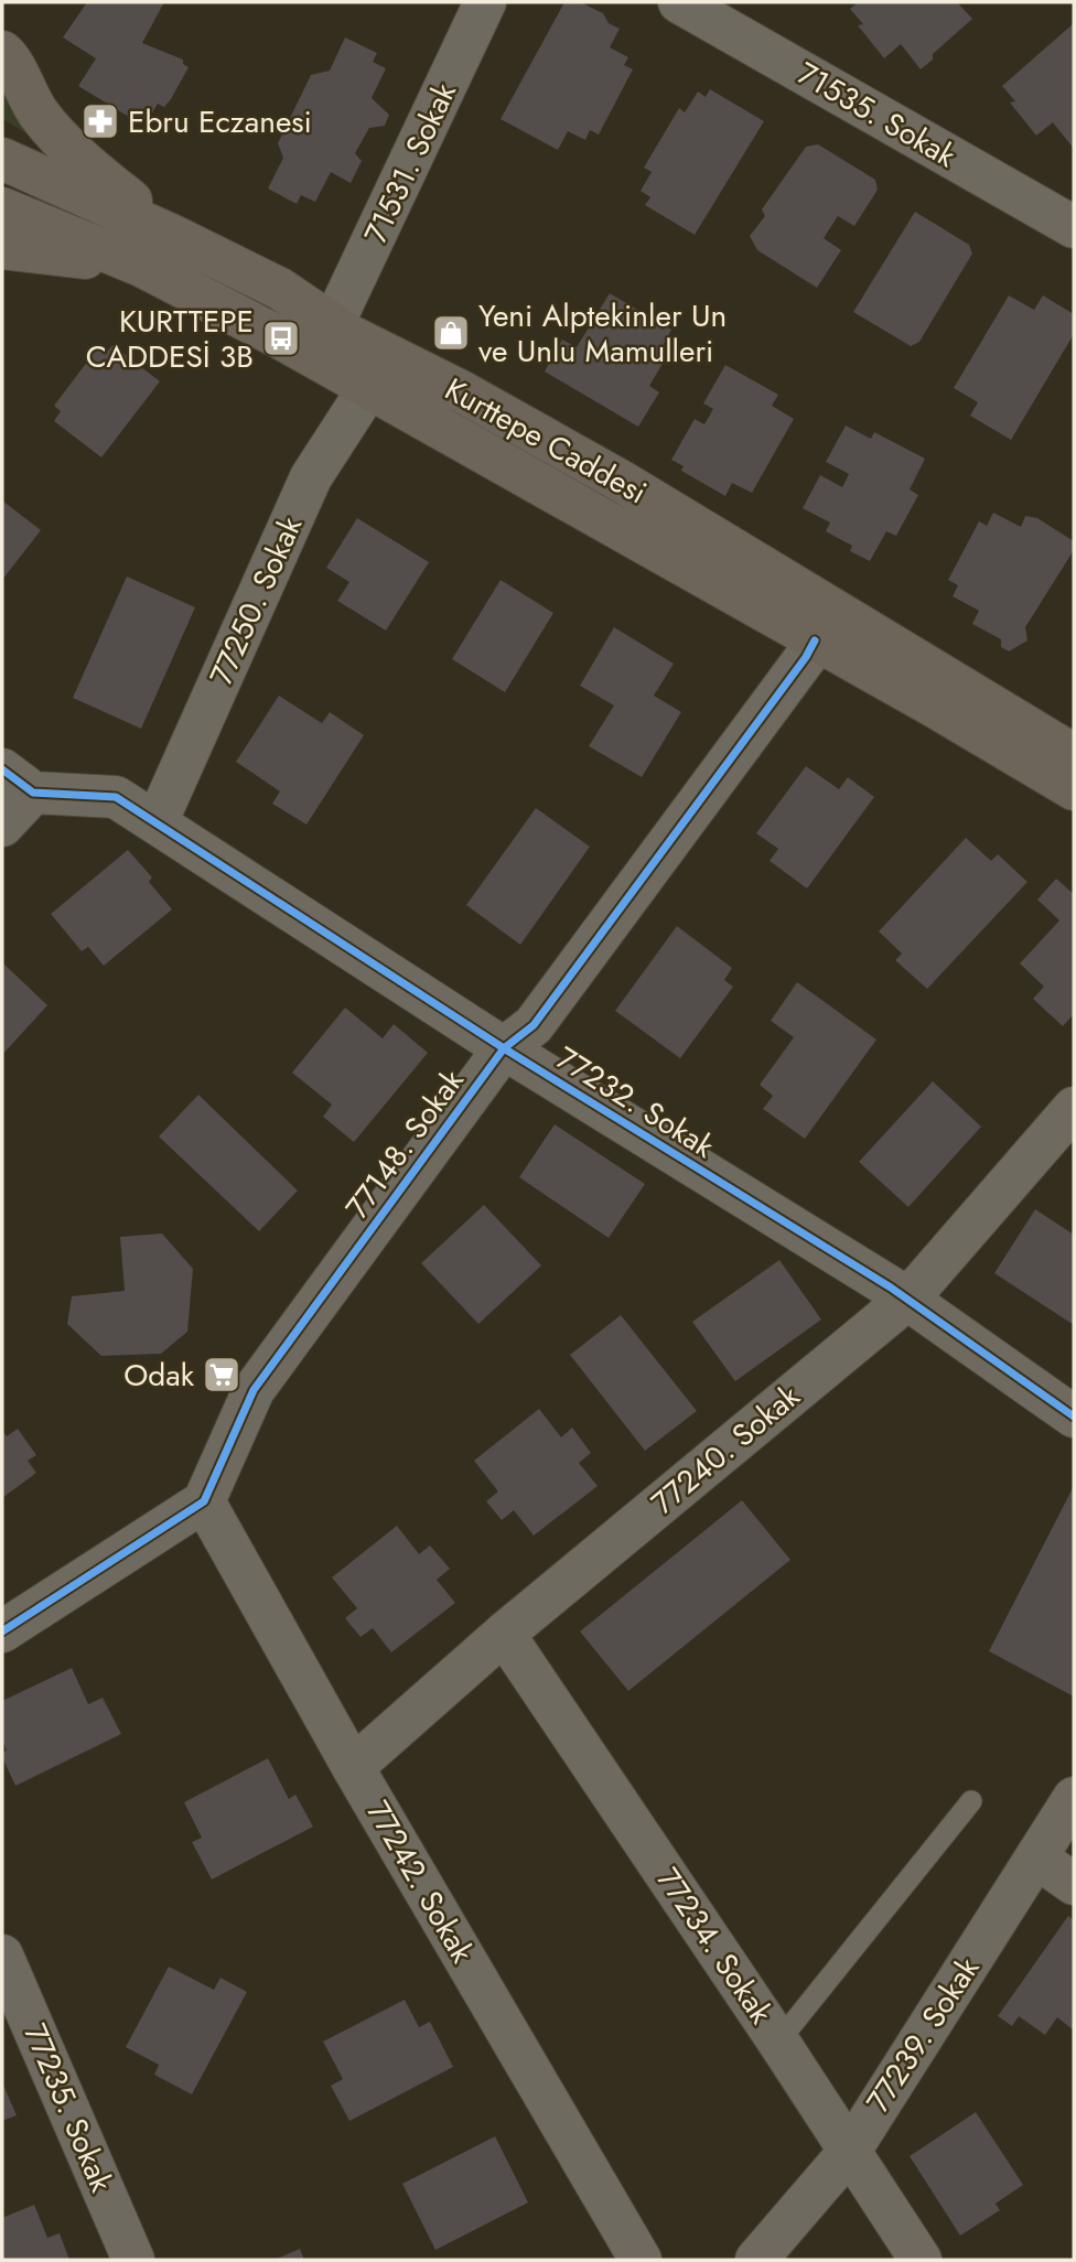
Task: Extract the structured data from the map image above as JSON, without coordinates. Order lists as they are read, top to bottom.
{
  "streets": {
    "main road": ["Kurttepe Caddesi"],
    "street": [
      "71535. Sokak",
      "71531. Sokak",
      "77250. Sokak",
      "77232. Sokak",
      "77148. Sokak",
      "77240. Sokak",
      "77242. Sokak",
      "77234. Sokak",
      "77239. Sokak",
      "77235. Sokak"
    ]
  },
  "crossings": [
    ["71531. Sokak", "Kurttepe Caddesi"],
    ["Kurttepe Caddesi", "77250. Sokak"],
    ["Kurttepe Caddesi", "77148. Sokak"],
    ["77250. Sokak", "77232. Sokak"],
    ["77232. Sokak", "77148. Sokak"],
    ["77232. Sokak", "77240. Sokak"],
    ["77148. Sokak", "77242. Sokak"],
    ["77240. Sokak", "77242. Sokak"],
    ["77240. Sokak", "77234. Sokak"],
    ["77234. Sokak", "77239. Sokak"]
  ],
  "places": {
    "pharmacy": ["Ebru Eczanesi"],
    "shop": ["Yeni Alptekinler Un ve Unlu Mamulleri"],
    "bus stop": ["KURTTEPE CADDESİ 3B"],
    "supermarket": ["Odak"]
  }
}
